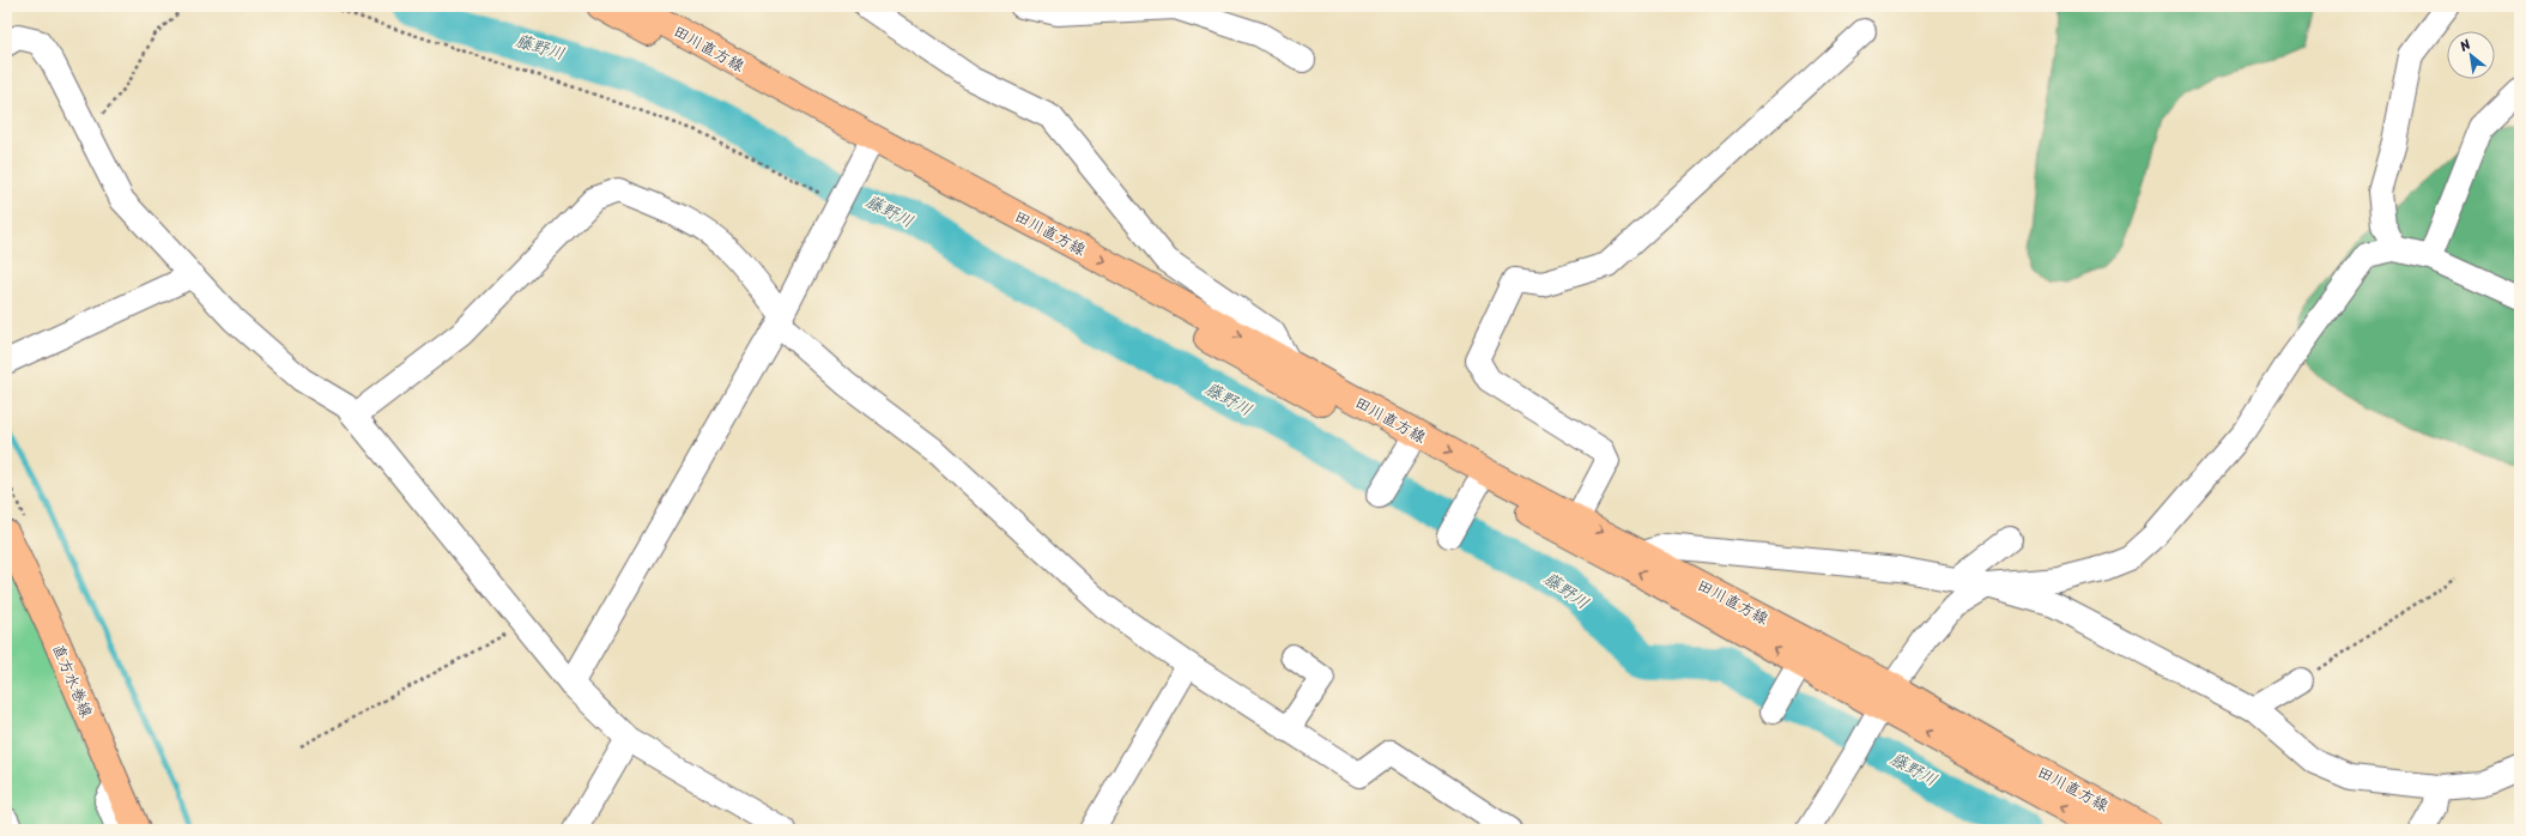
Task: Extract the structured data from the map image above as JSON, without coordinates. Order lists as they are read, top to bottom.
{
  "streets": {
    "main road": ["田川直方線", "直方水巻線"]
  },
  "water": ["藤野川"],
  "north": "top left"
}
